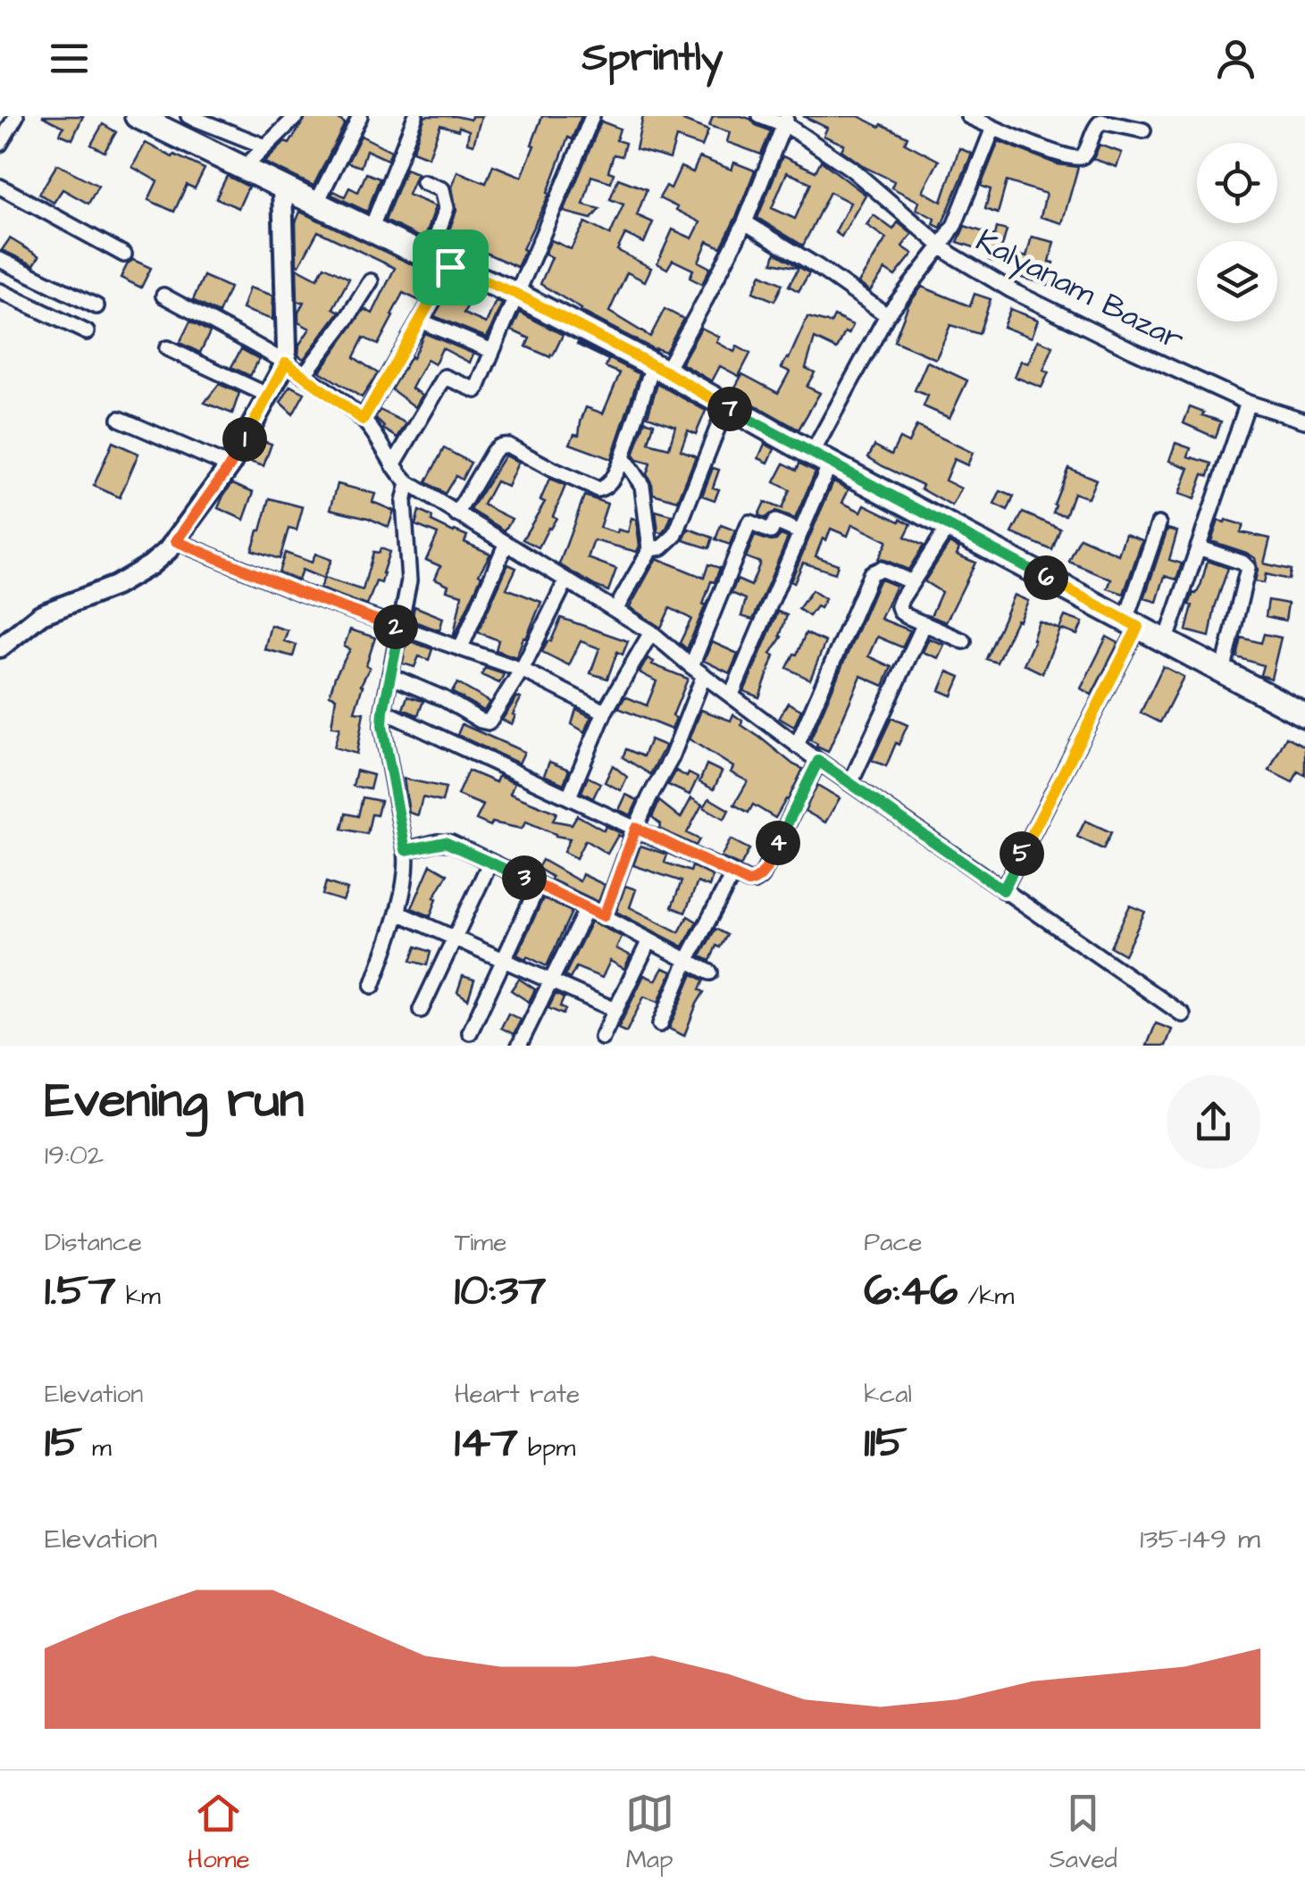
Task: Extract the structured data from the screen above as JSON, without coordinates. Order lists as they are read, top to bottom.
{
  "streets": {
    "street": ["Kalyanam Bazar"]
  },
  "page": {
    "header": "Sprintly",
    "pins": [
      "7",
      "1",
      "6",
      "2",
      "4",
      "5",
      "3"
    ],
    "heading": ["Evening run", "19:02"],
    "stats": [
      ["Distance", "1.57 km"],
      ["Time", "10:37"],
      ["Pace", "6:46 /km"],
      ["Elevation", "15 m"],
      ["Heart rate", "147 bpm"],
      ["kcal", "115"]
    ],
    "chart": ["Elevation", "135–149 m"],
    "tabs": ["Home", "Map", "Saved"]
  }
}
